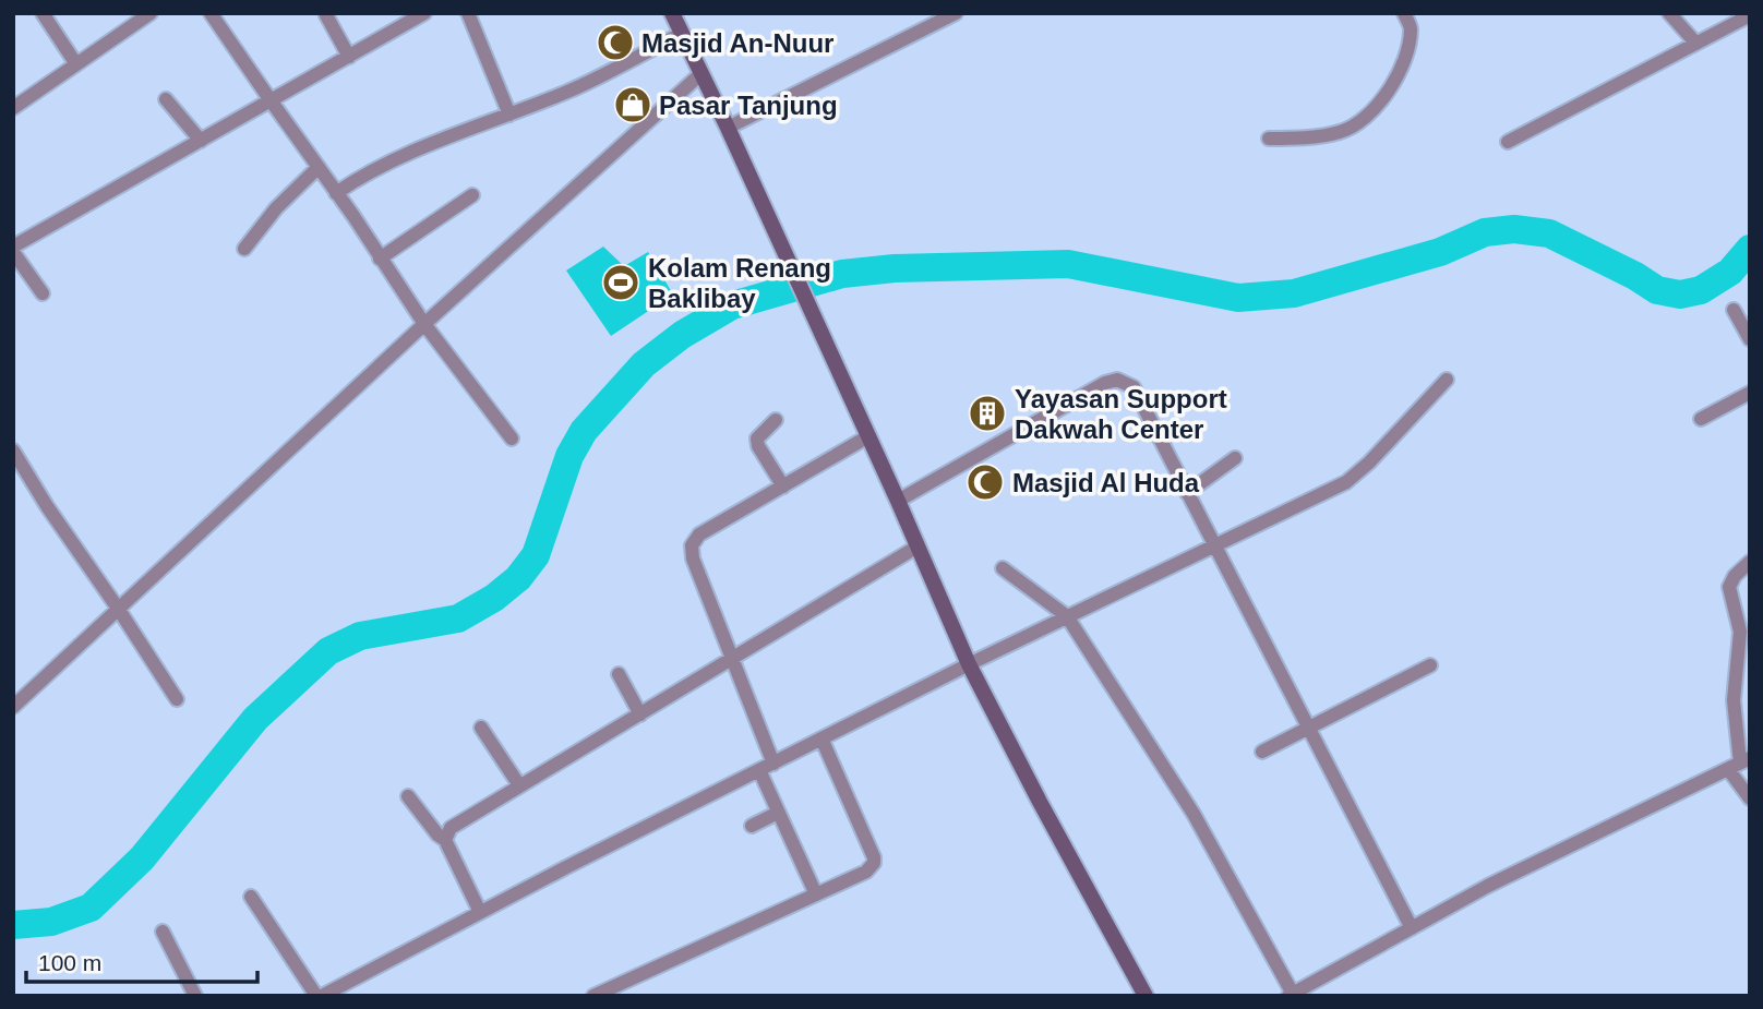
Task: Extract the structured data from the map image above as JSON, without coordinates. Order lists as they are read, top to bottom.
{
  "places": {
    "mosque": ["Masjid An-Nuur", "Masjid Al Huda"],
    "shop": ["Pasar Tanjung"],
    "sports": ["Kolam Renang Baklibay"],
    "building": ["Yayasan Support Dakwah Center"]
  },
  "scale_bar": "100 m"
}
